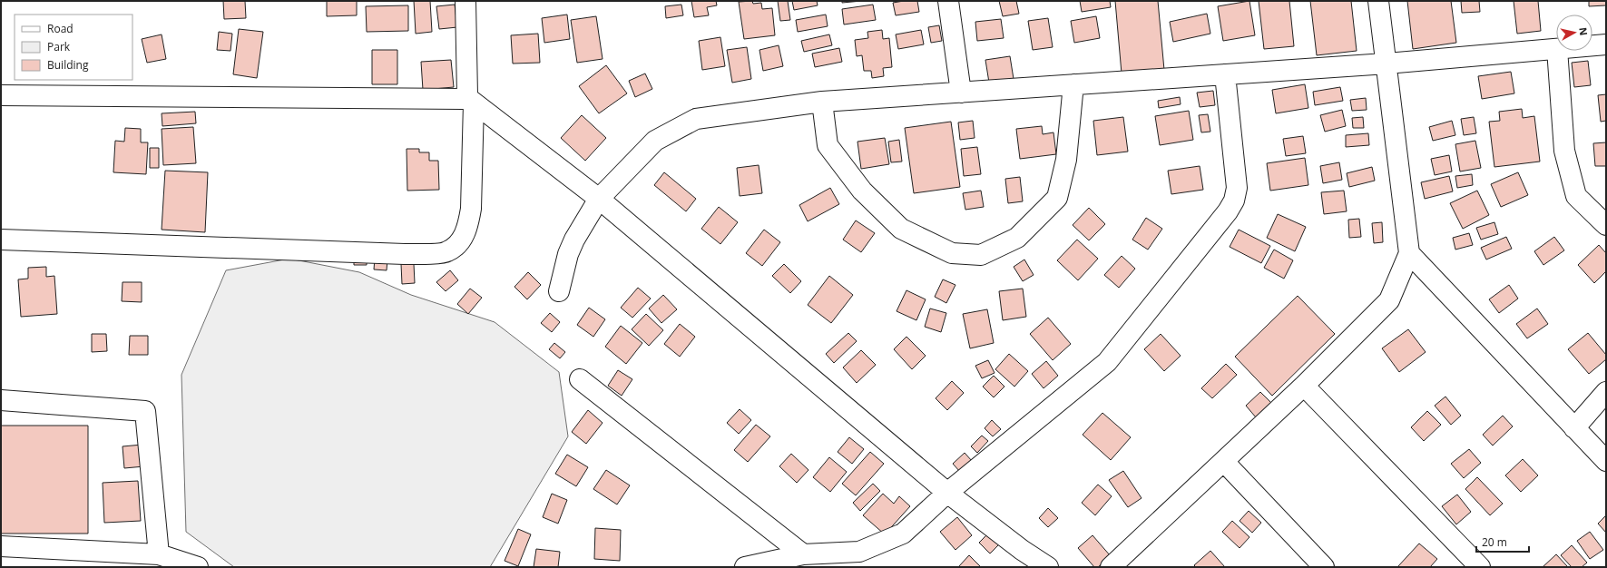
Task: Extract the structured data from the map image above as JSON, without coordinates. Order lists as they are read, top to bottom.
{
  "legend": ["Road", "Park", "Building"],
  "scale_bar": "20 m",
  "north": "right"
}
